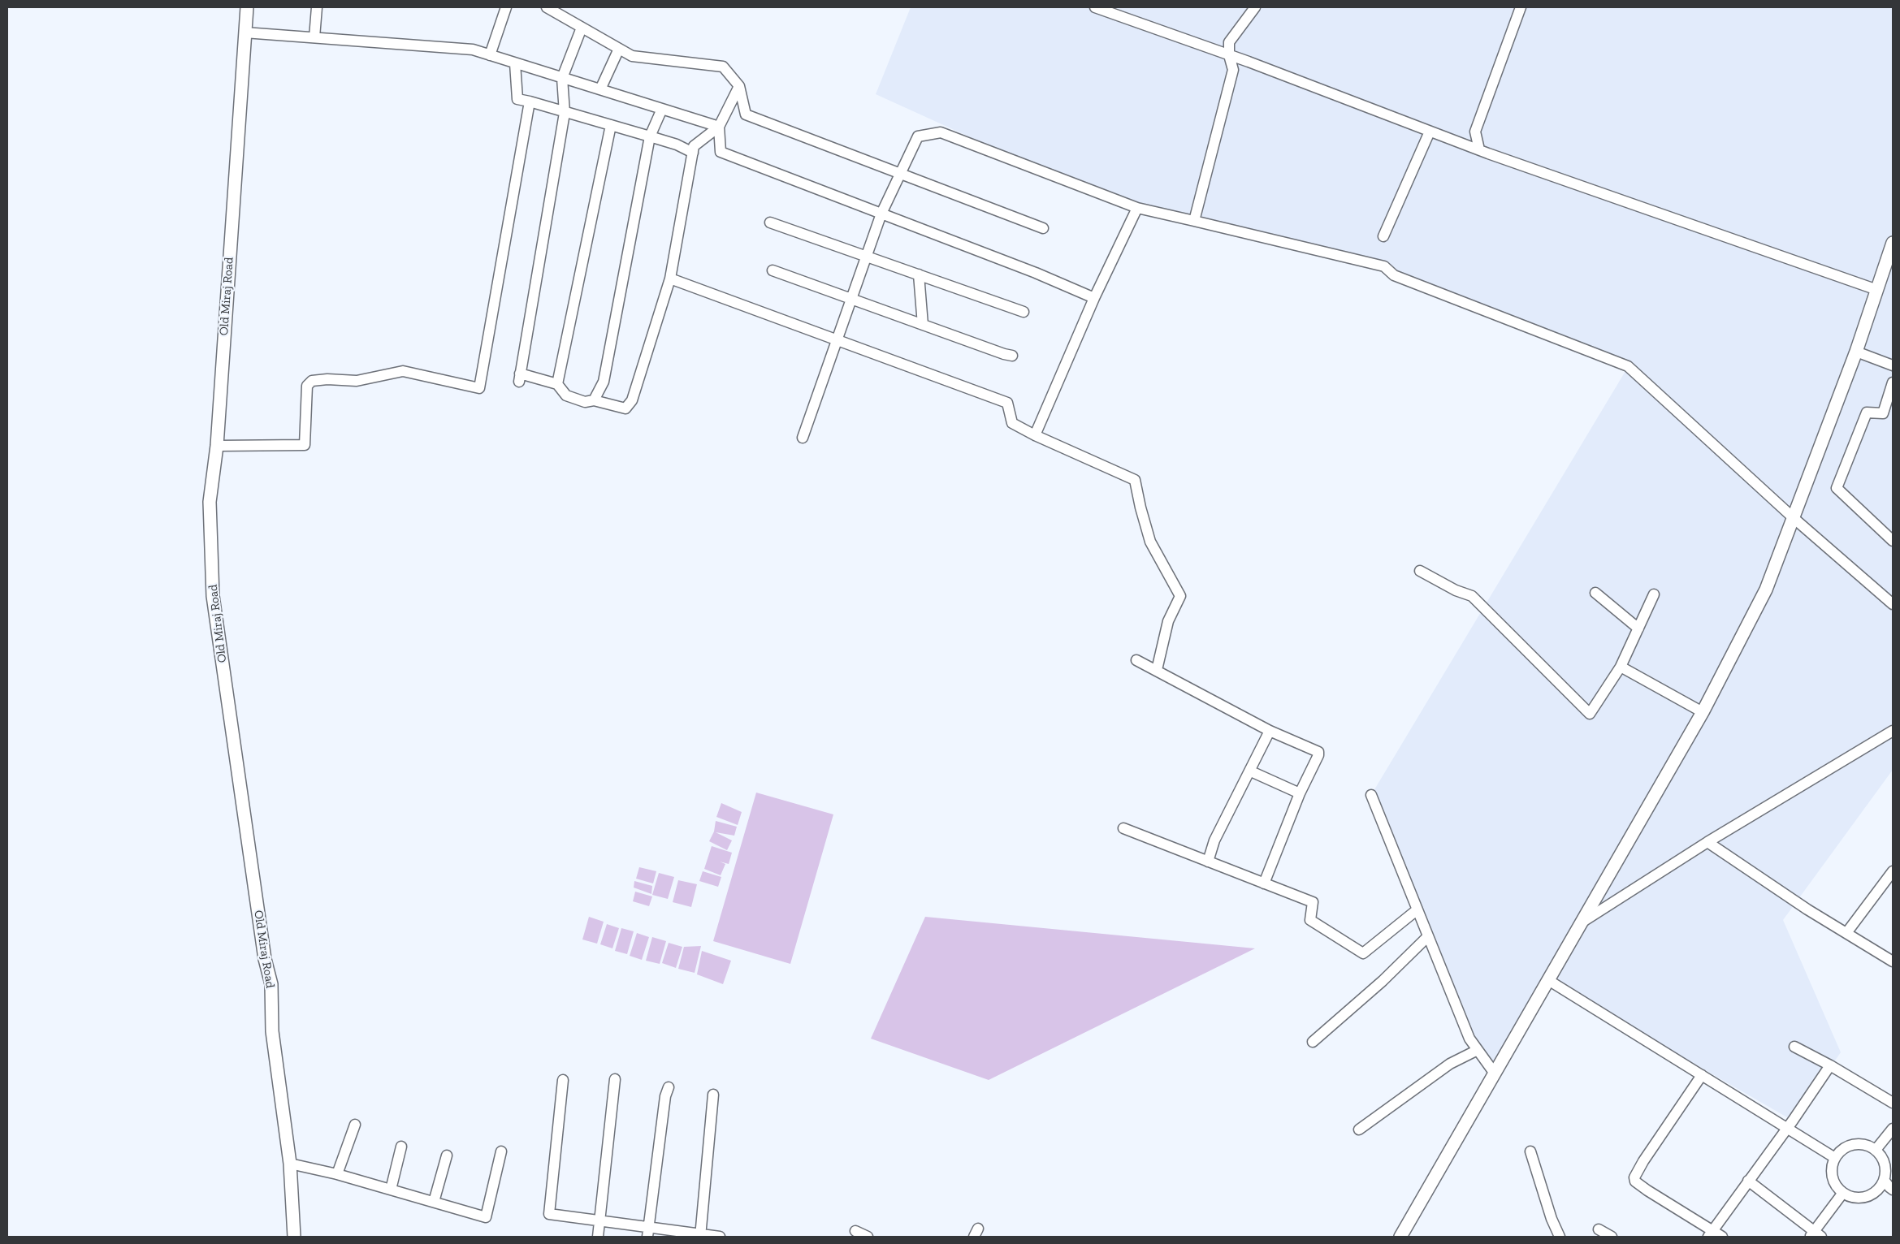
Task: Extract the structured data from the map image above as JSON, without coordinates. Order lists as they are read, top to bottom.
{
  "streets": {
    "main road": ["Old Miraj Road"]
  }
}
